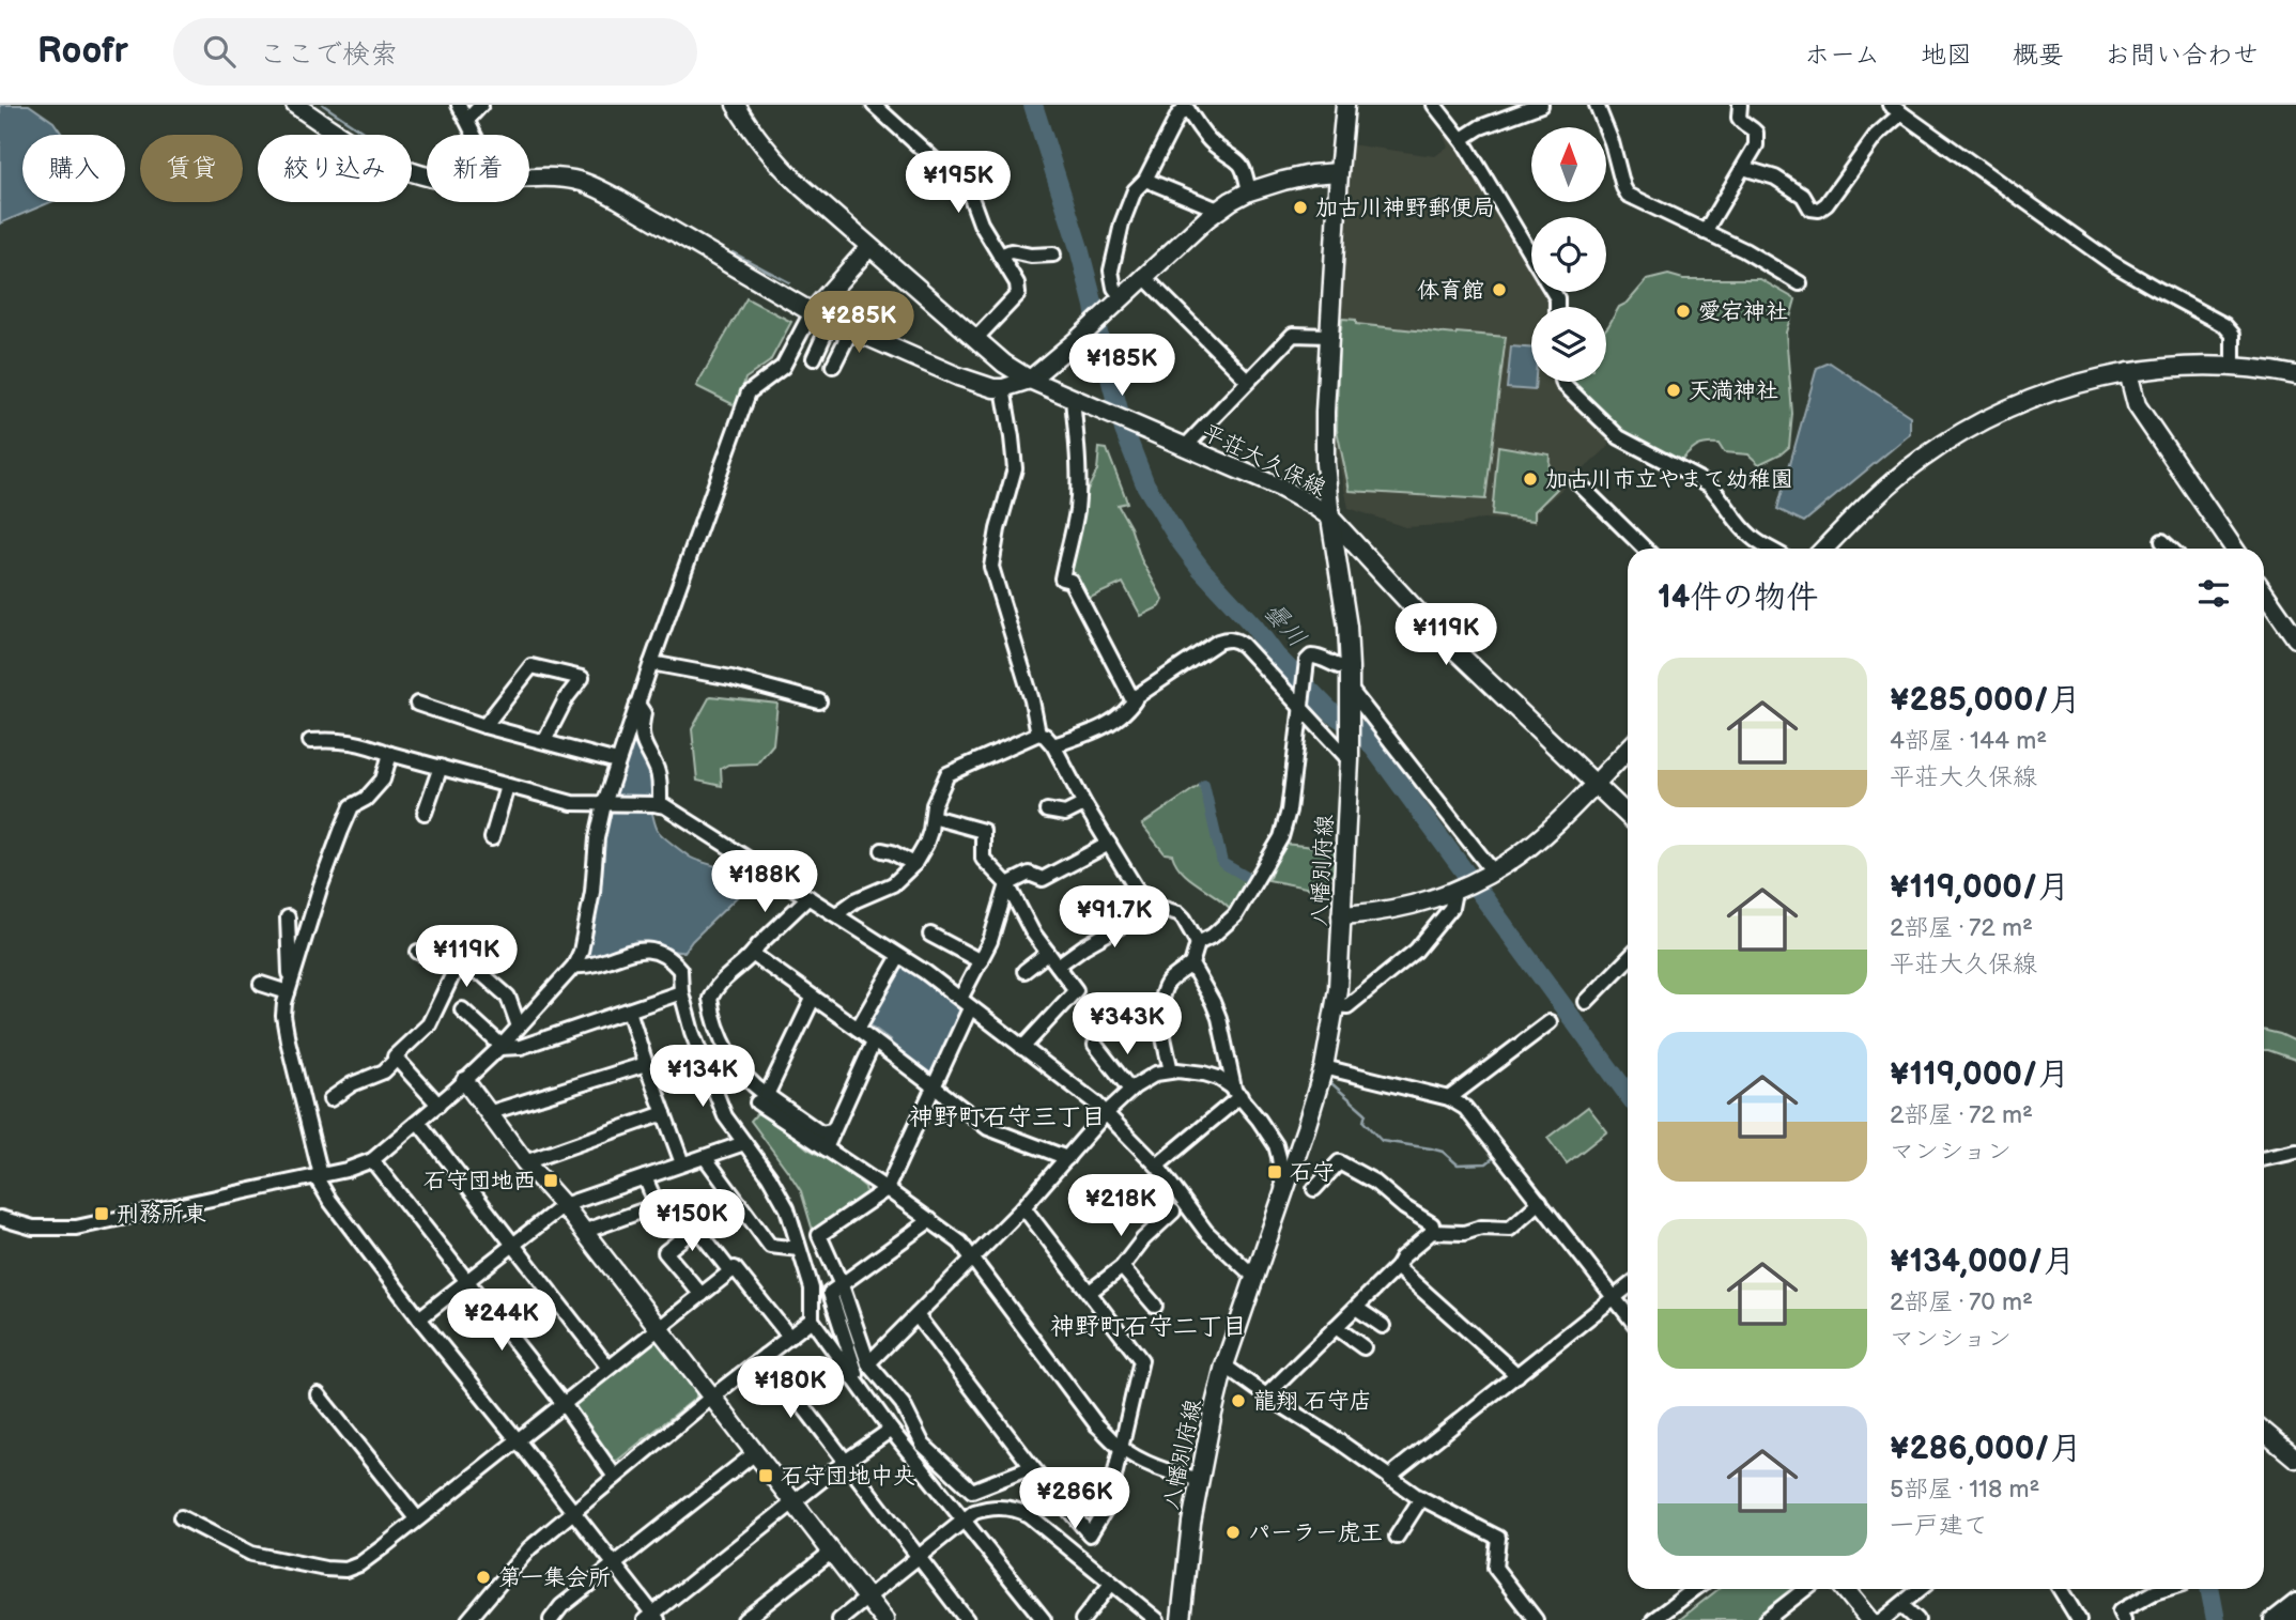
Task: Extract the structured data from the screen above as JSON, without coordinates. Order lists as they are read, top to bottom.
{
  "streets": {
    "street": ["平荘大久保線", "八幡別府線"]
  },
  "crossings": [
    ["平荘大久保線", "八幡別府線"]
  ],
  "districts": ["神野町石守三丁目", "神野町石守二丁目"],
  "water": ["曇川"],
  "places": {
    "other": [
      "加古川神野郵便局",
      "体育館",
      "愛宕神社",
      "天満神社",
      "加古川市立やまて幼稚園",
      "龍翔 石守店",
      "パーラー虎王",
      "第一集会所"
    ],
    "transit": [
      "石守",
      "石守団地西",
      "刑務所東",
      "石守団地中央"
    ]
  },
  "north": "top",
  "page": {
    "header": "Roofr",
    "search": "ここで検索",
    "nav": [
      "ホーム",
      "地図",
      "概要",
      "お問い合わせ"
    ],
    "chip": [
      "購入",
      "賃貸",
      "絞り込み",
      "新着"
    ],
    "price": [
      "¥195K",
      "¥285K",
      "¥185K",
      "¥119K",
      "¥188K",
      "¥91.7K",
      "¥119K",
      "¥343K",
      "¥134K",
      "¥218K",
      "¥150K",
      "¥244K",
      "¥180K",
      "¥286K"
    ],
    "heading": "14件の物件",
    "list": [
      {
        "name": "¥285,000/月",
        "note": "4部屋 · 144 m² · 平荘大久保線"
      },
      {
        "name": "¥119,000/月",
        "note": "2部屋 · 72 m² · 平荘大久保線"
      },
      {
        "name": "¥119,000/月",
        "note": "2部屋 · 72 m² · マンション"
      },
      {
        "name": "¥134,000/月",
        "note": "2部屋 · 70 m² · マンション"
      },
      {
        "name": "¥286,000/月",
        "note": "5部屋 · 118 m² · 一戸建て"
      }
    ]
  }
}
